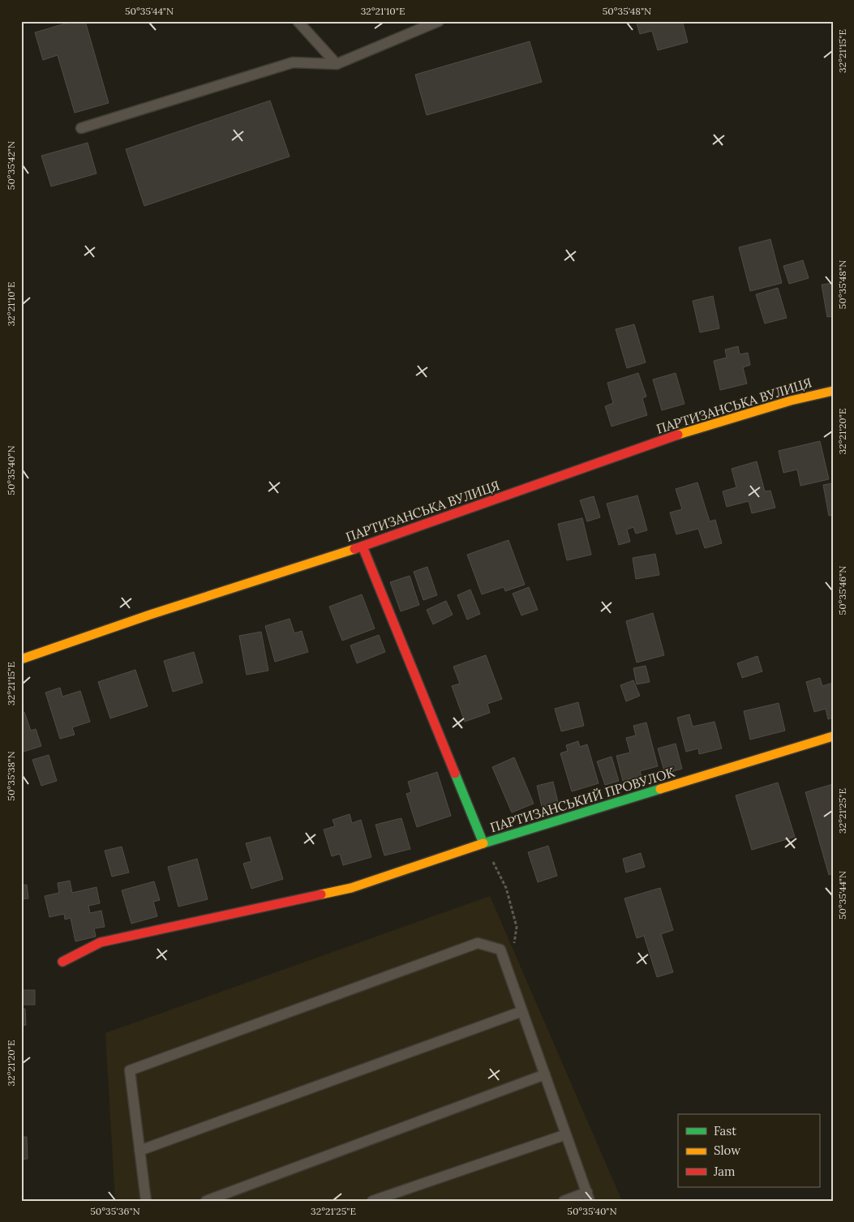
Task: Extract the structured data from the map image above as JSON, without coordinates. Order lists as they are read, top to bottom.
{
  "streets": {
    "street": ["ПАРТИЗАНСЬКА ВУЛИЦЯ", "ПАРТИЗАНСЬКИЙ ПРОВУЛОК"]
  },
  "crossings": [
    ["ПАРТИЗАНСЬКА ВУЛИЦЯ", "ПАРТИЗАНСЬКИЙ ПРОВУЛОК"]
  ],
  "legend": ["Fast", "Slow", "Jam"],
  "coordinates": [
    "50°35'44\"N",
    "32°21'10\"E",
    "50°35'48\"N",
    "32°21'15\"E",
    "50°35'42\"N",
    "32°21'20\"E",
    "50°35'40\"N",
    "50°35'46\"N",
    "50°35'38\"N",
    "32°21'25\"E",
    "50°35'36\"N"
  ]
}
